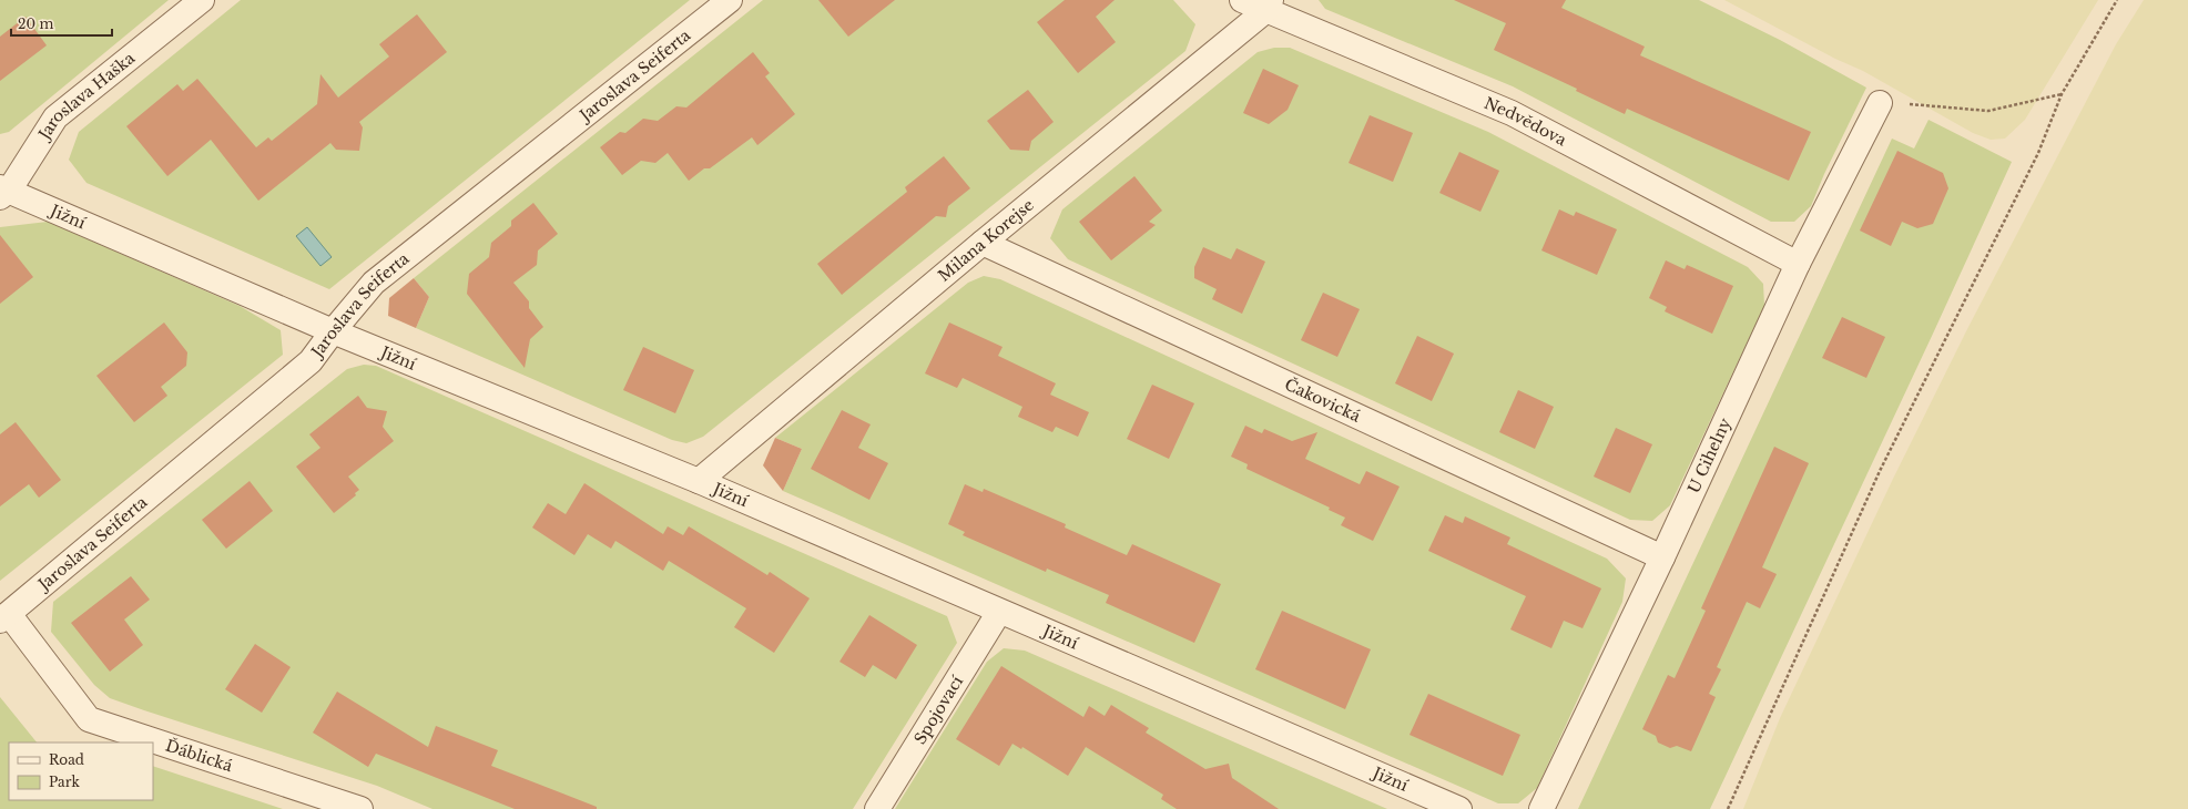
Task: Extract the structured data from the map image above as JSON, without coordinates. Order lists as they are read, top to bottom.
{
  "streets": {
    "street": [
      "Jaroslava Seiferta",
      "Jaroslava Haška",
      "Nedvědova",
      "Jižní",
      "Milana Korejse",
      "Čakovická",
      "U Cihelny",
      "Spojovací",
      "Ďáblická"
    ]
  },
  "crossings": [
    ["Jaroslava Seiferta", "Jižní"],
    ["Jaroslava Seiferta", "Ďáblická"],
    ["Jaroslava Haška", "Jižní"],
    ["Nedvědova", "Milana Korejse"],
    ["Nedvědova", "U Cihelny"],
    ["Jižní", "Milana Korejse"],
    ["Jižní", "Spojovací"],
    ["Milana Korejse", "Čakovická"],
    ["Čakovická", "U Cihelny"]
  ],
  "legend": ["Road", "Park"],
  "scale_bar": "20 m"
}
